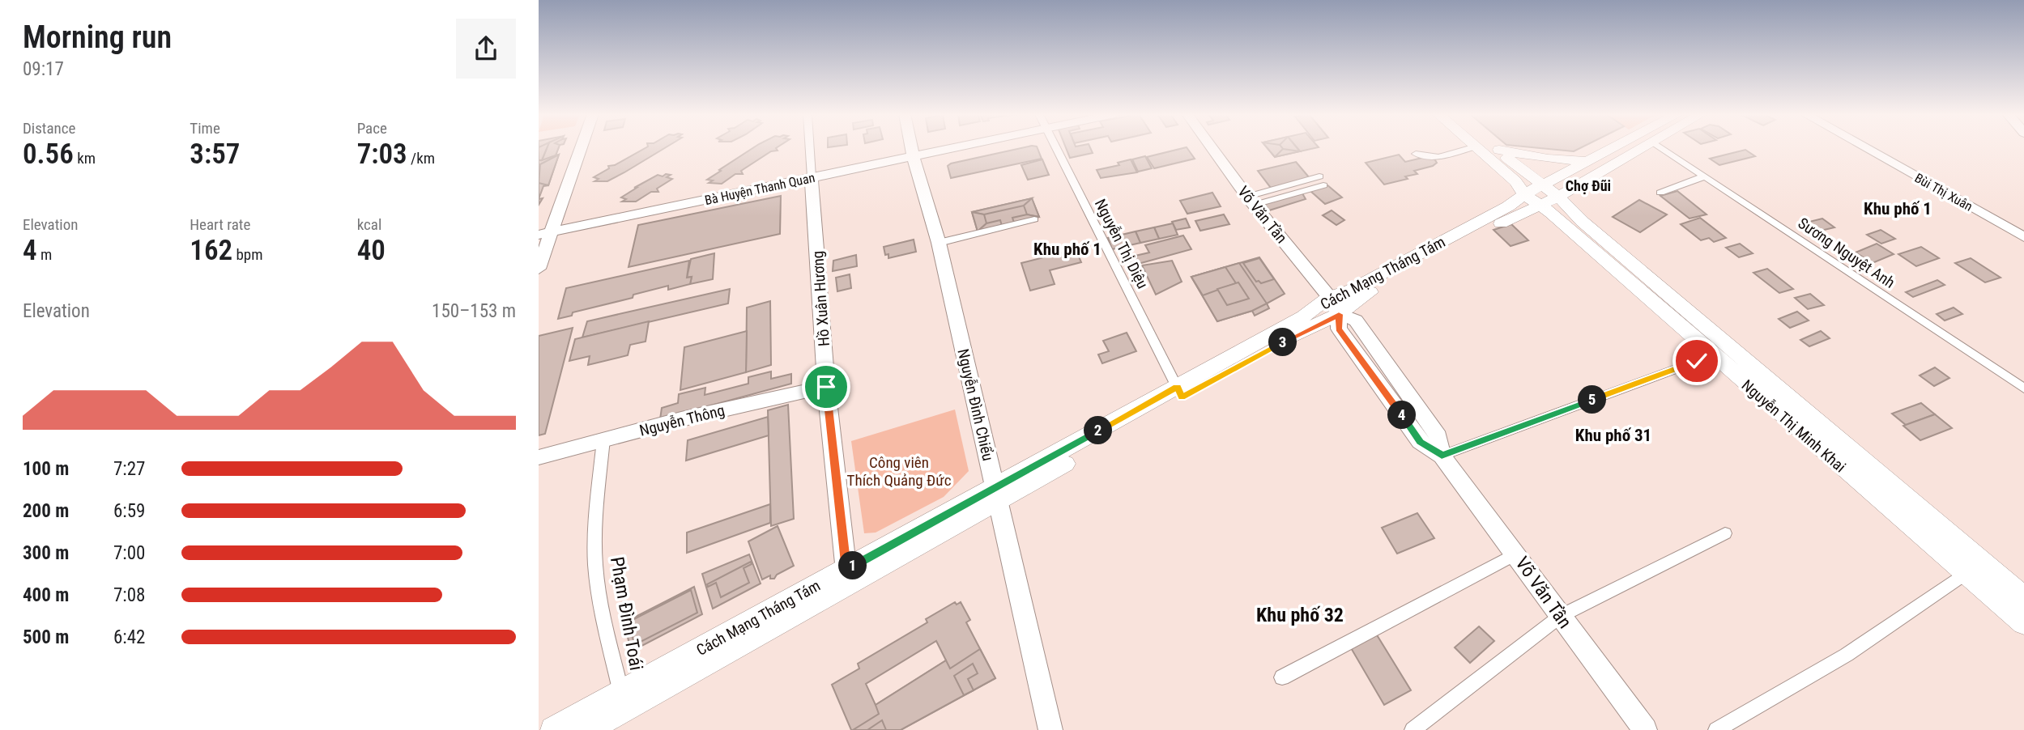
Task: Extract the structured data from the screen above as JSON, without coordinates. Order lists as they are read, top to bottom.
{
  "streets": {
    "main road": ["Cách Mạng Tháng Tám", "Nguyễn Thị Minh Khai"],
    "street": [
      "Bà Huyện Thanh Quan",
      "Bùi Thị Xuân",
      "Võ Văn Tần",
      "Nguyễn Thị Diệu",
      "Sương Nguyệt Anh",
      "Hồ Xuân Hương",
      "Nguyễn Đình Chiểu",
      "Nguyễn Thông",
      "Phạm Ðình Toái"
    ]
  },
  "crossings": [
    ["Bà Huyện Thanh Quan", "Hồ Xuân Hương"],
    ["Bà Huyện Thanh Quan", "Nguyễn Đình Chiểu"],
    ["Võ Văn Tần", "Cách Mạng Tháng Tám"],
    ["Nguyễn Thị Diệu", "Cách Mạng Tháng Tám"],
    ["Cách Mạng Tháng Tám", "Hồ Xuân Hương"],
    ["Cách Mạng Tháng Tám", "Nguyễn Đình Chiểu"],
    ["Cách Mạng Tháng Tám", "Nguyễn Thị Minh Khai"],
    ["Cách Mạng Tháng Tám", "Phạm Ðình Toái"],
    ["Hồ Xuân Hương", "Nguyễn Thông"],
    ["Nguyễn Thông", "Phạm Ðình Toái"]
  ],
  "districts": [
    "Chợ Đũi",
    "Khu phố 1",
    "Khu phố 1",
    "Khu phố 31",
    "Khu phố 32"
  ],
  "parks": ["Công viên Thích Quảng Đức"],
  "page": {
    "heading": ["Morning run", "09:17"],
    "stats": [
      ["Distance", "0.56 km"],
      ["Time", "3:57"],
      ["Pace", "7:03 /km"],
      ["Elevation", "4 m"],
      ["Heart rate", "162 bpm"],
      ["kcal", "40"]
    ],
    "chart": ["Elevation", "150–153 m"],
    "pins": [
      "3",
      "5",
      "4",
      "2",
      "1"
    ],
    "list": [
      {
        "name": "100 m",
        "note": "7:27"
      },
      {
        "name": "200 m",
        "note": "6:59"
      },
      {
        "name": "300 m",
        "note": "7:00"
      },
      {
        "name": "400 m",
        "note": "7:08"
      },
      {
        "name": "500 m",
        "note": "6:42"
      }
    ]
  }
}
